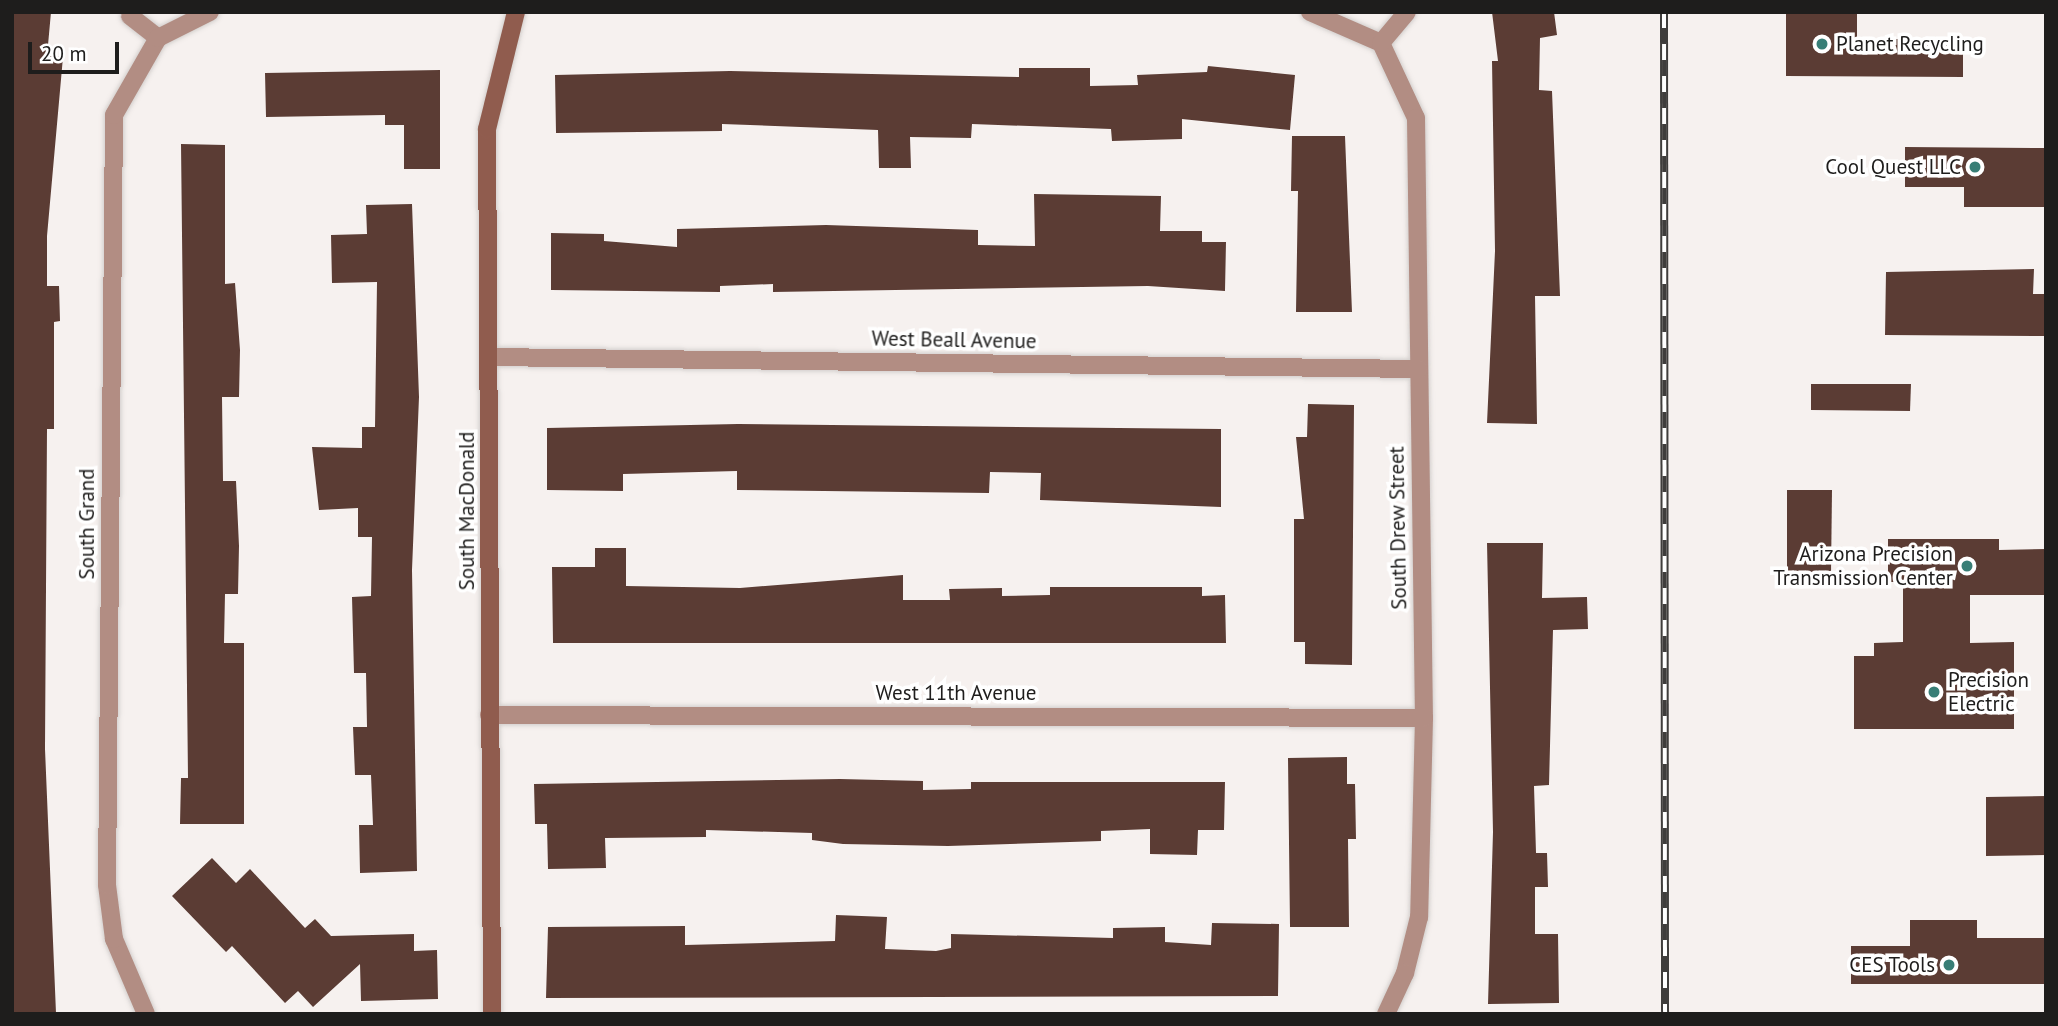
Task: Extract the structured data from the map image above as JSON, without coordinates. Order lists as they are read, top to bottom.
{
  "streets": {
    "street": [
      "West Beall Avenue",
      "South MacDonald",
      "South Grand",
      "South Drew Street",
      "West 11th Avenue"
    ]
  },
  "crossings": [
    ["West Beall Avenue", "South MacDonald"],
    ["West Beall Avenue", "South Drew Street"],
    ["South MacDonald", "West 11th Avenue"],
    ["South Drew Street", "West 11th Avenue"]
  ],
  "places": [
    "Planet Recycling",
    "Cool Quest LLC",
    "Arizona Precision Transmission Center",
    "Precision Electric",
    "CES Tools"
  ],
  "scale_bar": "20 m"
}
